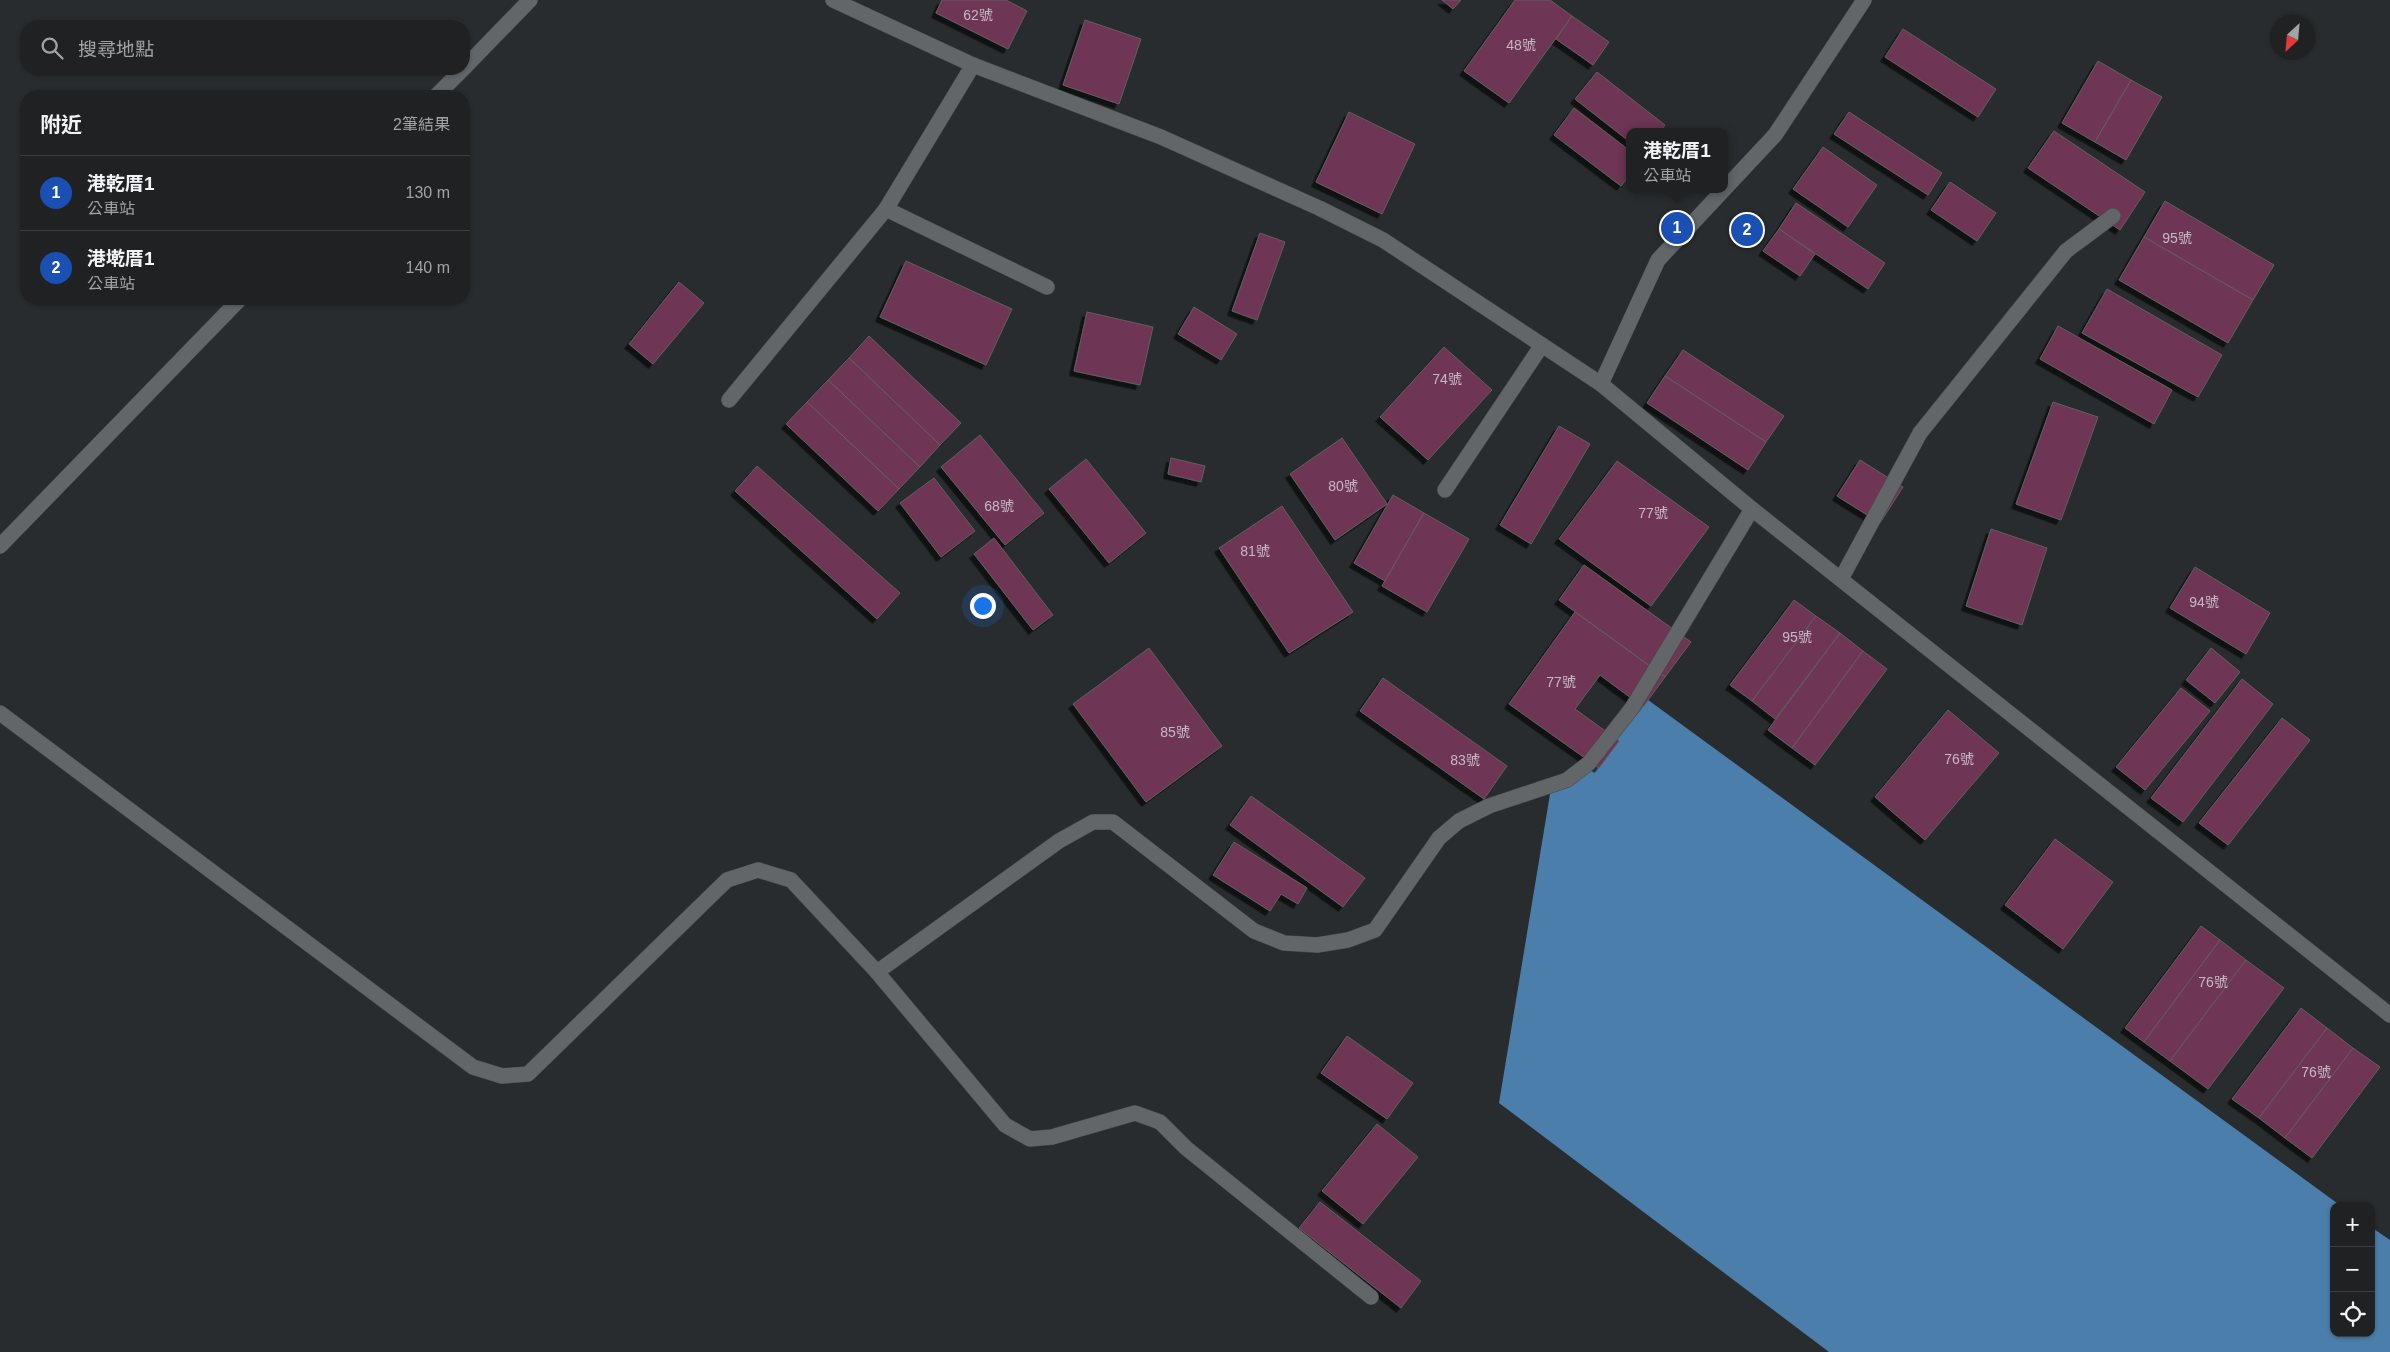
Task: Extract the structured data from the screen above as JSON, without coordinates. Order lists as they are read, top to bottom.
{
  "house_numbers": [
    "62號",
    "48號",
    "95號",
    "74號",
    "80號",
    "68號",
    "77號",
    "81號",
    "94號",
    "95號",
    "77號",
    "85號",
    "76號",
    "83號",
    "76號",
    "76號"
  ],
  "north": "bottom left",
  "page": {
    "search": "搜尋地點",
    "heading": ["附近", "2筆結果"],
    "popup": ["港乾厝1", "公車站"],
    "list": [
      {
        "mark": "1",
        "name": "港乾厝1",
        "note": "公車站",
        "value": "130 m"
      },
      {
        "mark": "2",
        "name": "港墘厝1",
        "note": "公車站",
        "value": "140 m"
      }
    ],
    "pins": ["1", "2"],
    "map_buttons": ["+", "−"]
  }
}
